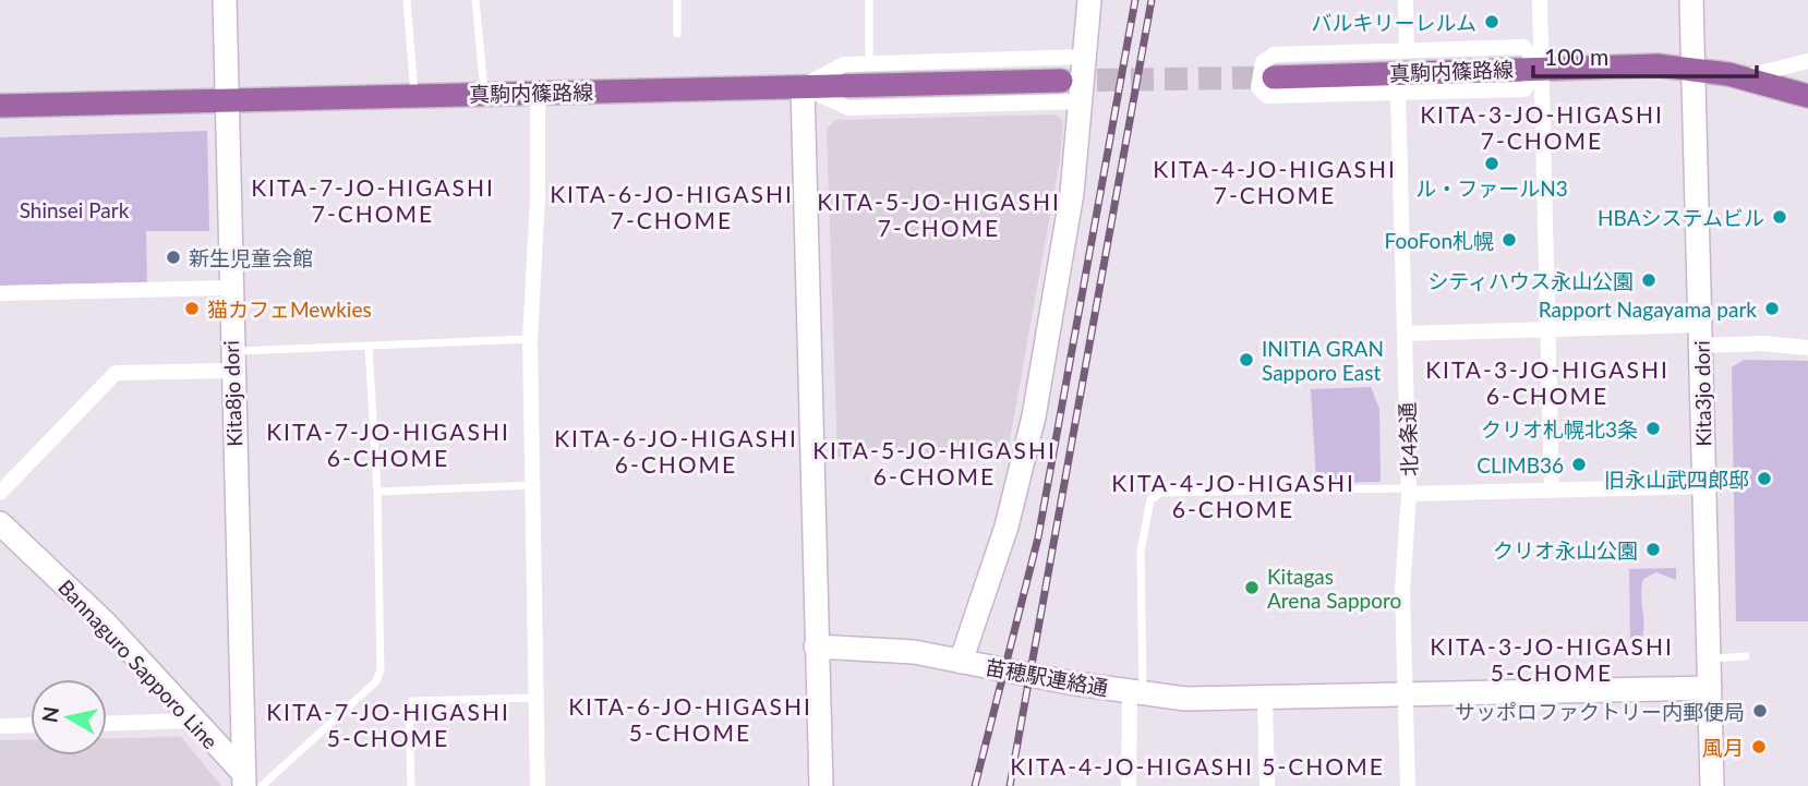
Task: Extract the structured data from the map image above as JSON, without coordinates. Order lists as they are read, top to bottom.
{
  "streets": {
    "main road": ["真駒内篠路線"],
    "street": [
      "Kita8jo dori",
      "Kita3jo dori",
      "北4条通",
      "Bannaguro Sapporo Line",
      "苗穂駅連絡通"
    ]
  },
  "crossings": [
    ["真駒内篠路線", "Kita8jo dori"],
    ["真駒内篠路線", "Kita3jo dori"],
    ["Kita8jo dori", "Bannaguro Sapporo Line"],
    ["Kita3jo dori", "苗穂駅連絡通"],
    ["北4条通", "苗穂駅連絡通"]
  ],
  "districts": [
    "KITA-3-JO-HIGASHI 7-CHOME",
    "KITA-4-JO-HIGASHI 7-CHOME",
    "KITA-7-JO-HIGASHI 7-CHOME",
    "KITA-6-JO-HIGASHI 7-CHOME",
    "KITA-5-JO-HIGASHI 7-CHOME",
    "KITA-3-JO-HIGASHI 6-CHOME",
    "KITA-7-JO-HIGASHI 6-CHOME",
    "KITA-6-JO-HIGASHI 6-CHOME",
    "KITA-5-JO-HIGASHI 6-CHOME",
    "KITA-4-JO-HIGASHI 6-CHOME",
    "KITA-3-JO-HIGASHI 5-CHOME",
    "KITA-6-JO-HIGASHI 5-CHOME",
    "KITA-7-JO-HIGASHI 5-CHOME",
    "KITA-4-JO-HIGASHI 5-CHOME"
  ],
  "parks": ["Shinsei Park"],
  "places": [
    "バルキリーレルム",
    "ル・ファールN3",
    "HBAシステムビル",
    "FooFon札幌",
    "新生児童会館",
    "シティハウス永山公園",
    "猫カフェMewkies",
    "Rapport Nagayama park",
    "INITIA GRAN Sapporo East",
    "クリオ札幌北3条",
    "CLIMB36",
    "旧永山武四郎邸",
    "クリオ永山公園",
    "Kitagas Arena Sapporo",
    "サッポロファクトリー内郵便局",
    "風月"
  ],
  "scale_bar": "100 m",
  "north": "left"
}
